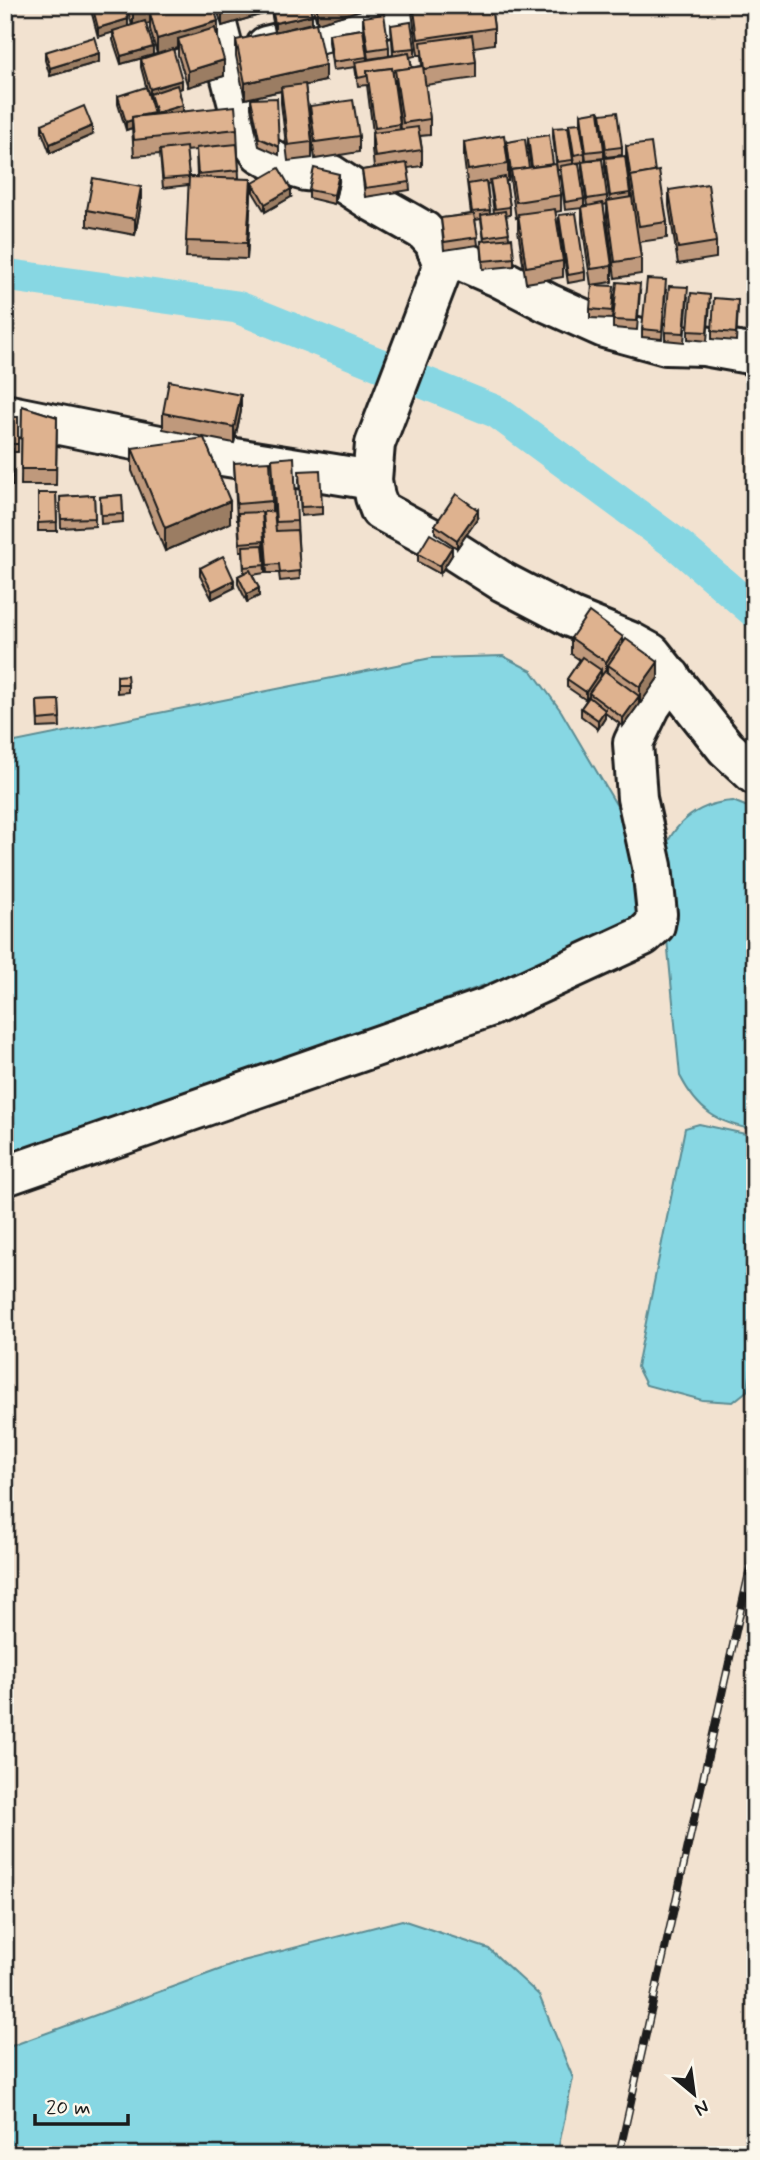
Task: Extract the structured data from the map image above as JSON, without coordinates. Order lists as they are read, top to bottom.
{
  "scale_bar": "20 m",
  "north": "bottom right"
}
